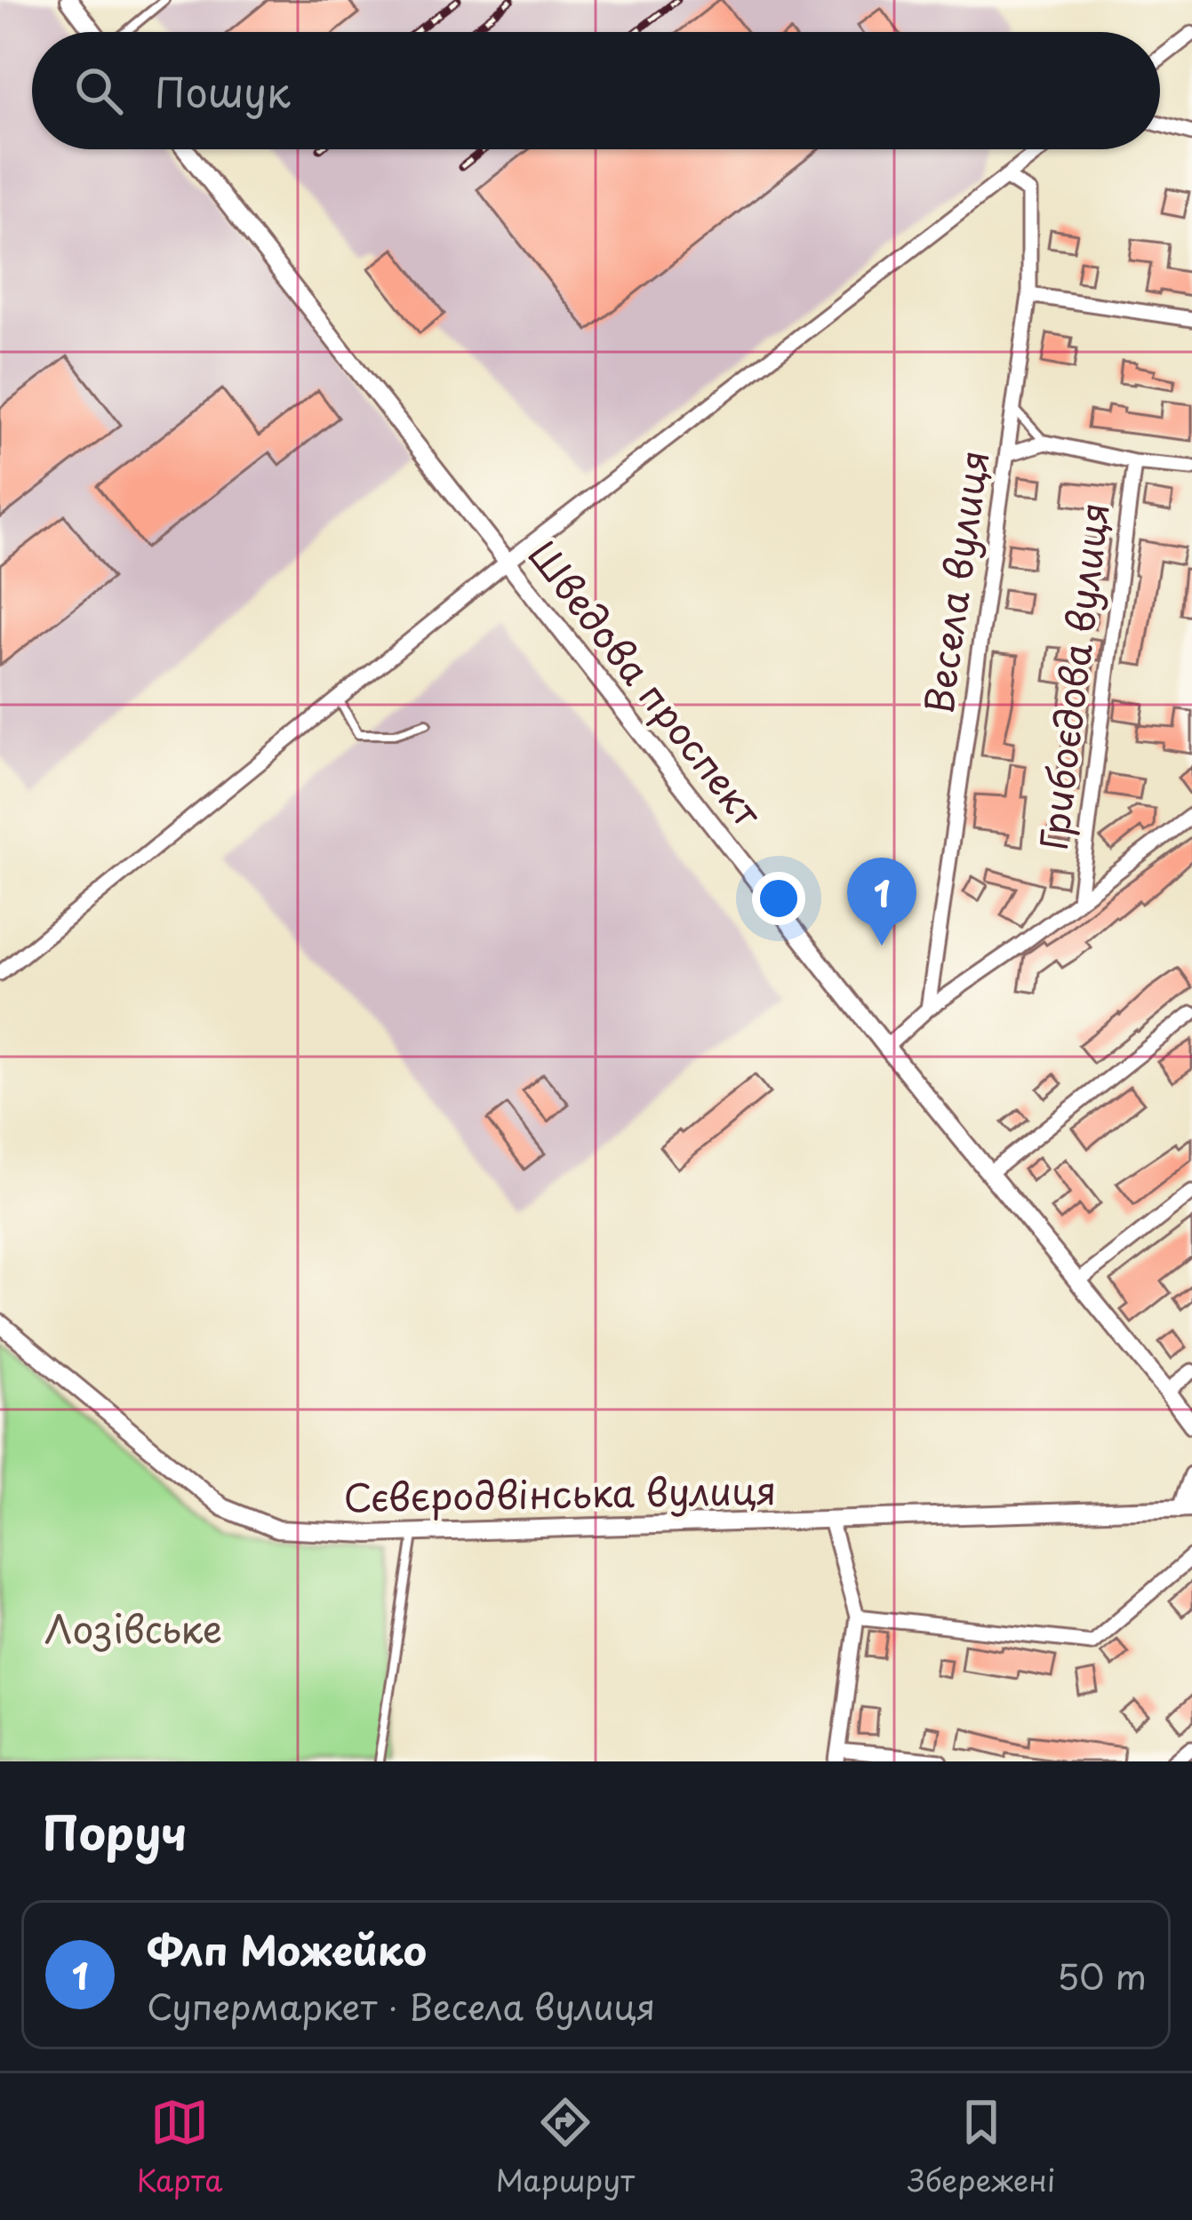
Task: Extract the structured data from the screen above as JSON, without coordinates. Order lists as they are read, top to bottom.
{
  "streets": {
    "street": [
      "Весела вулиця",
      "Грибоєдова вулиця",
      "Шведова проспект",
      "Сєвєродвінська вулиця"
    ]
  },
  "parks": ["Лозівське"],
  "page": {
    "search": "Пошук",
    "pins": "1",
    "heading": "Поруч",
    "list": [
      {
        "mark": "1",
        "name": "Флп Можейко",
        "note": "Супермаркет · Весела вулиця",
        "value": "50 m"
      }
    ],
    "nav": ["Карта", "Маршрут", "Збережені"]
  }
}
